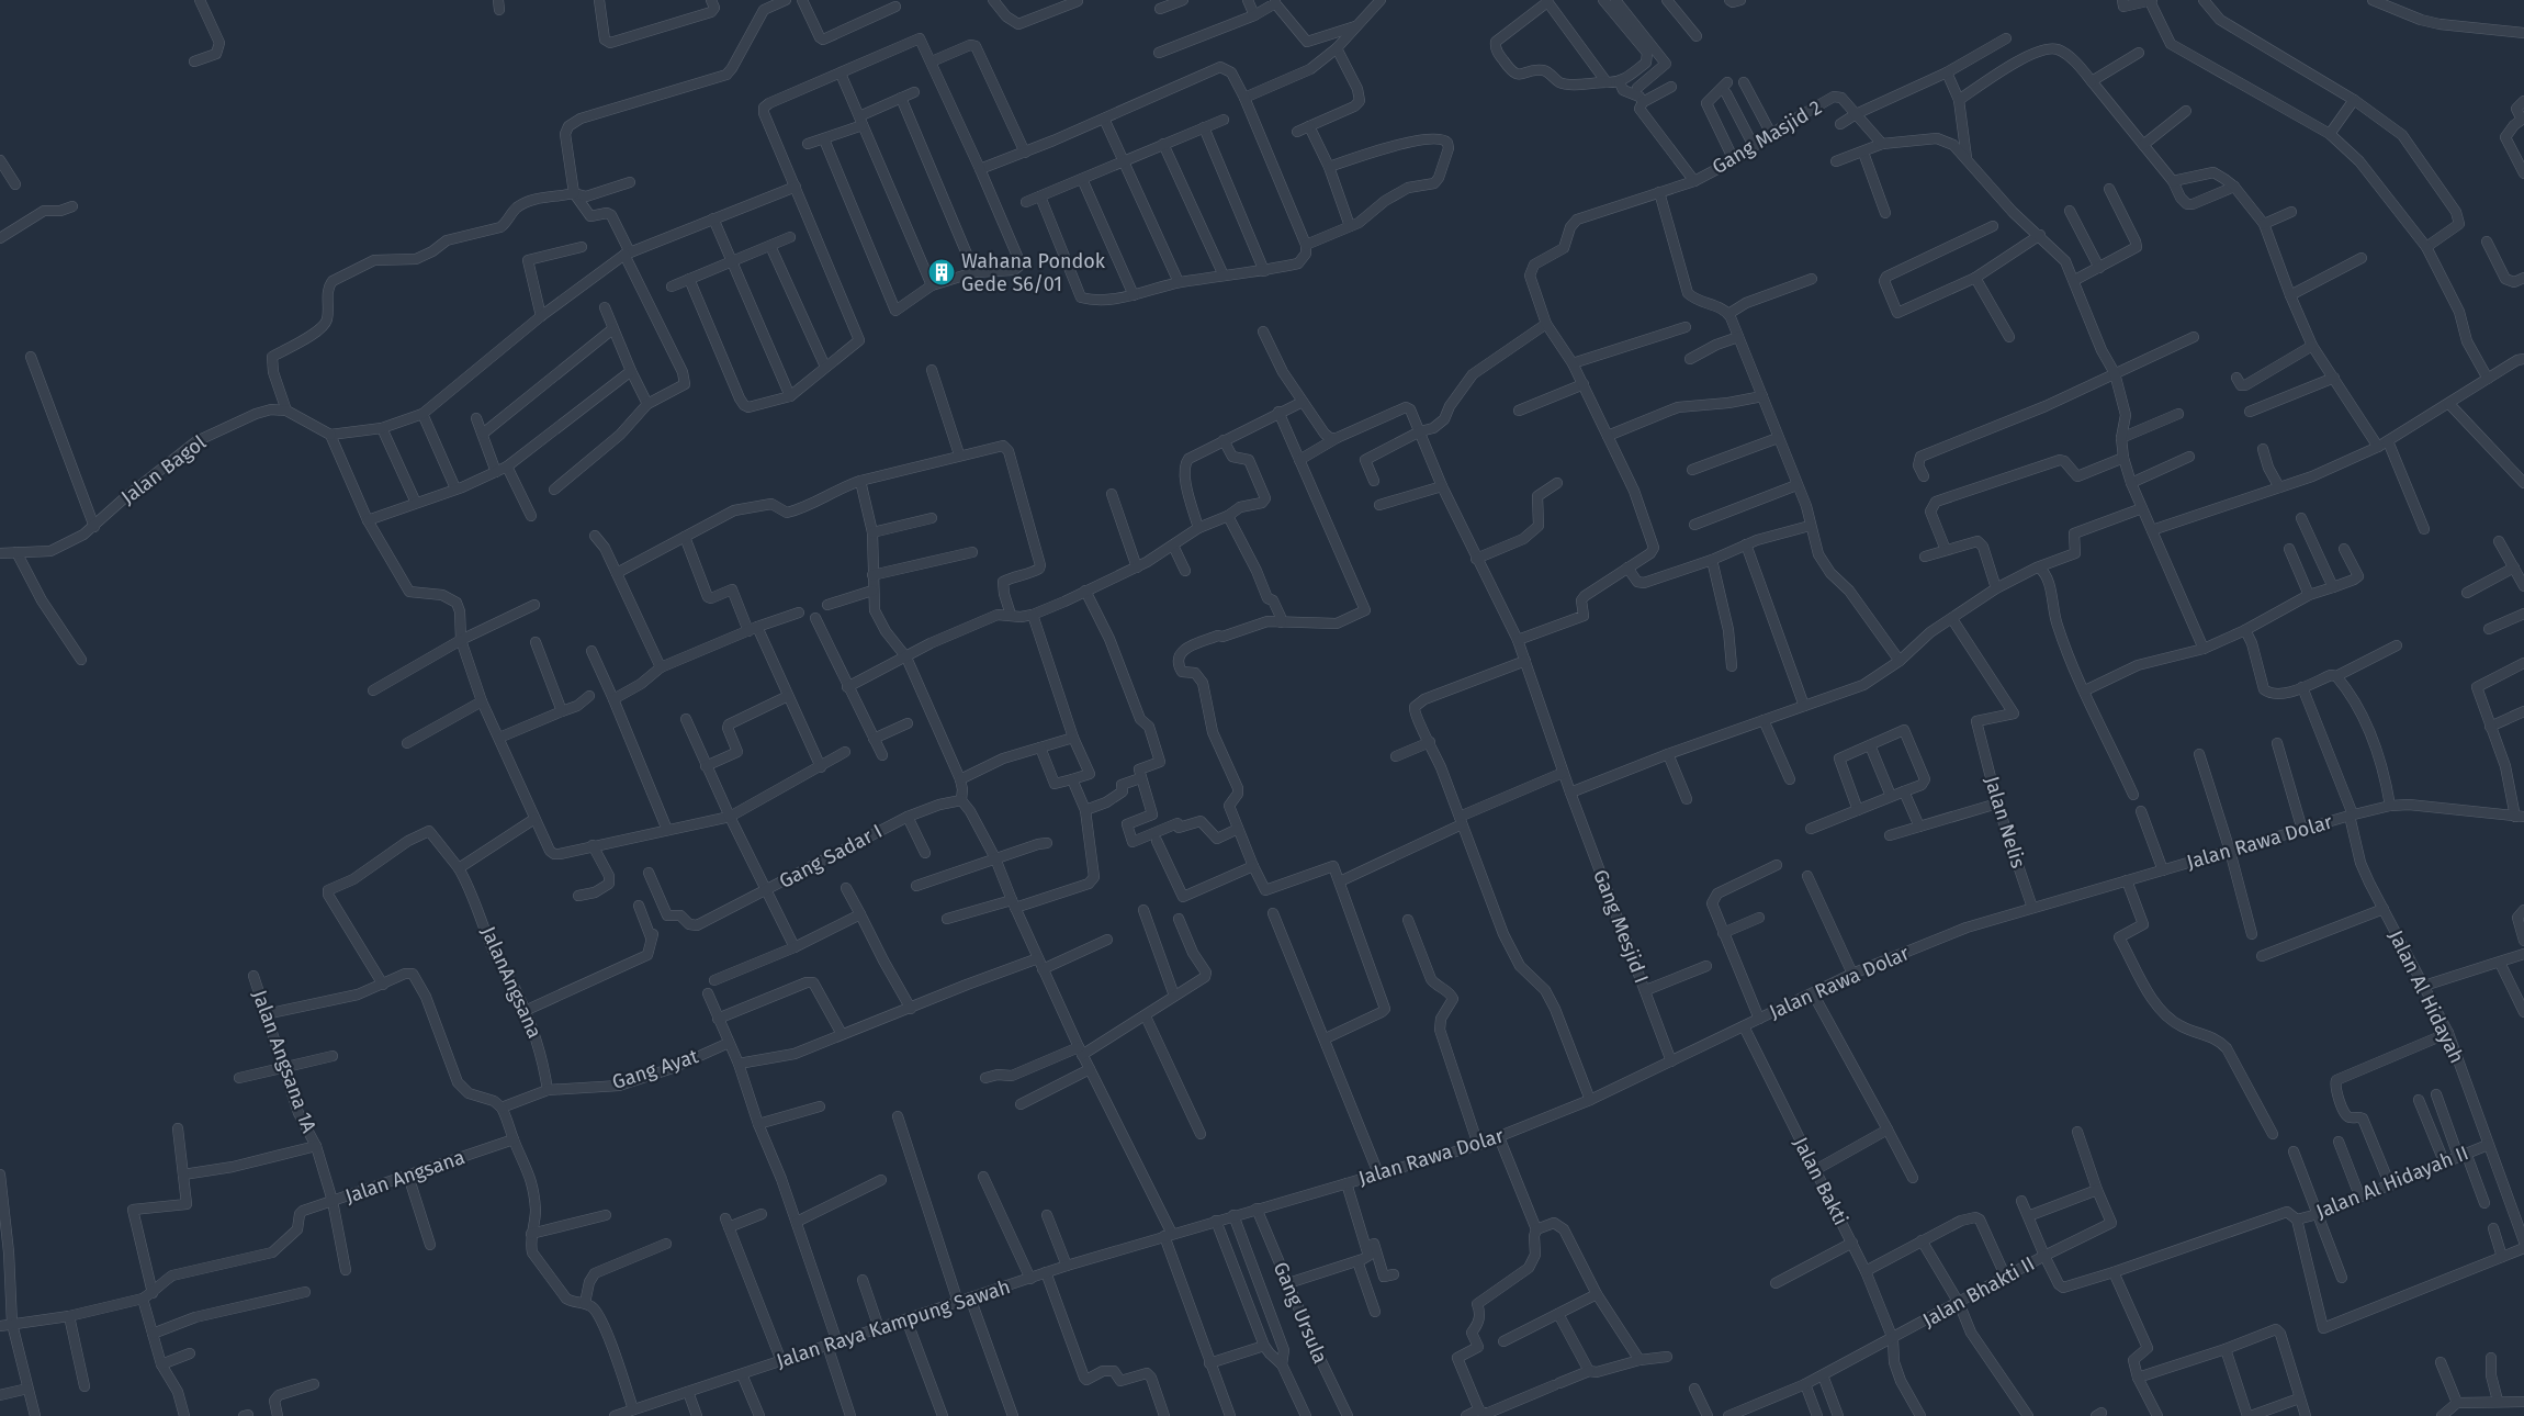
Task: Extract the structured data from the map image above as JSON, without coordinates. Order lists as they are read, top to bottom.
{
  "streets": {
    "street": [
      "Gang Masjid 2",
      "Jalan Bagol",
      "Jalan Nelis",
      "Jalan Rawa Dolar",
      "Gang Sadar I",
      "Gang Mesjid I",
      "JalanAngsana",
      "Jalan Al Hidayah",
      "Jalan Angsana 1A",
      "Gang Ayat",
      "Jalan Angsana",
      "Jalan Bakti",
      "Jalan Al Hidayah II",
      "Jalan Bhakti II",
      "Gang Ursula",
      "Jalan Raya Kampung Sawah"
    ]
  },
  "crossings": [
    ["Jalan Nelis", "Jalan Rawa Dolar"],
    ["Jalan Rawa Dolar", "Gang Mesjid I"],
    ["Jalan Rawa Dolar", "Jalan Al Hidayah"],
    ["Jalan Rawa Dolar", "Jalan Bakti"],
    ["Jalan Rawa Dolar", "Gang Ursula"],
    ["Jalan Rawa Dolar", "Jalan Raya Kampung Sawah"],
    ["JalanAngsana", "Gang Ayat"],
    ["Jalan Al Hidayah", "Jalan Al Hidayah II"],
    ["Jalan Angsana 1A", "Jalan Angsana"],
    ["Jalan Bakti", "Jalan Bhakti II"]
  ],
  "places": {
    "building": ["Wahana Pondok Gede S6/01"]
  }
}
